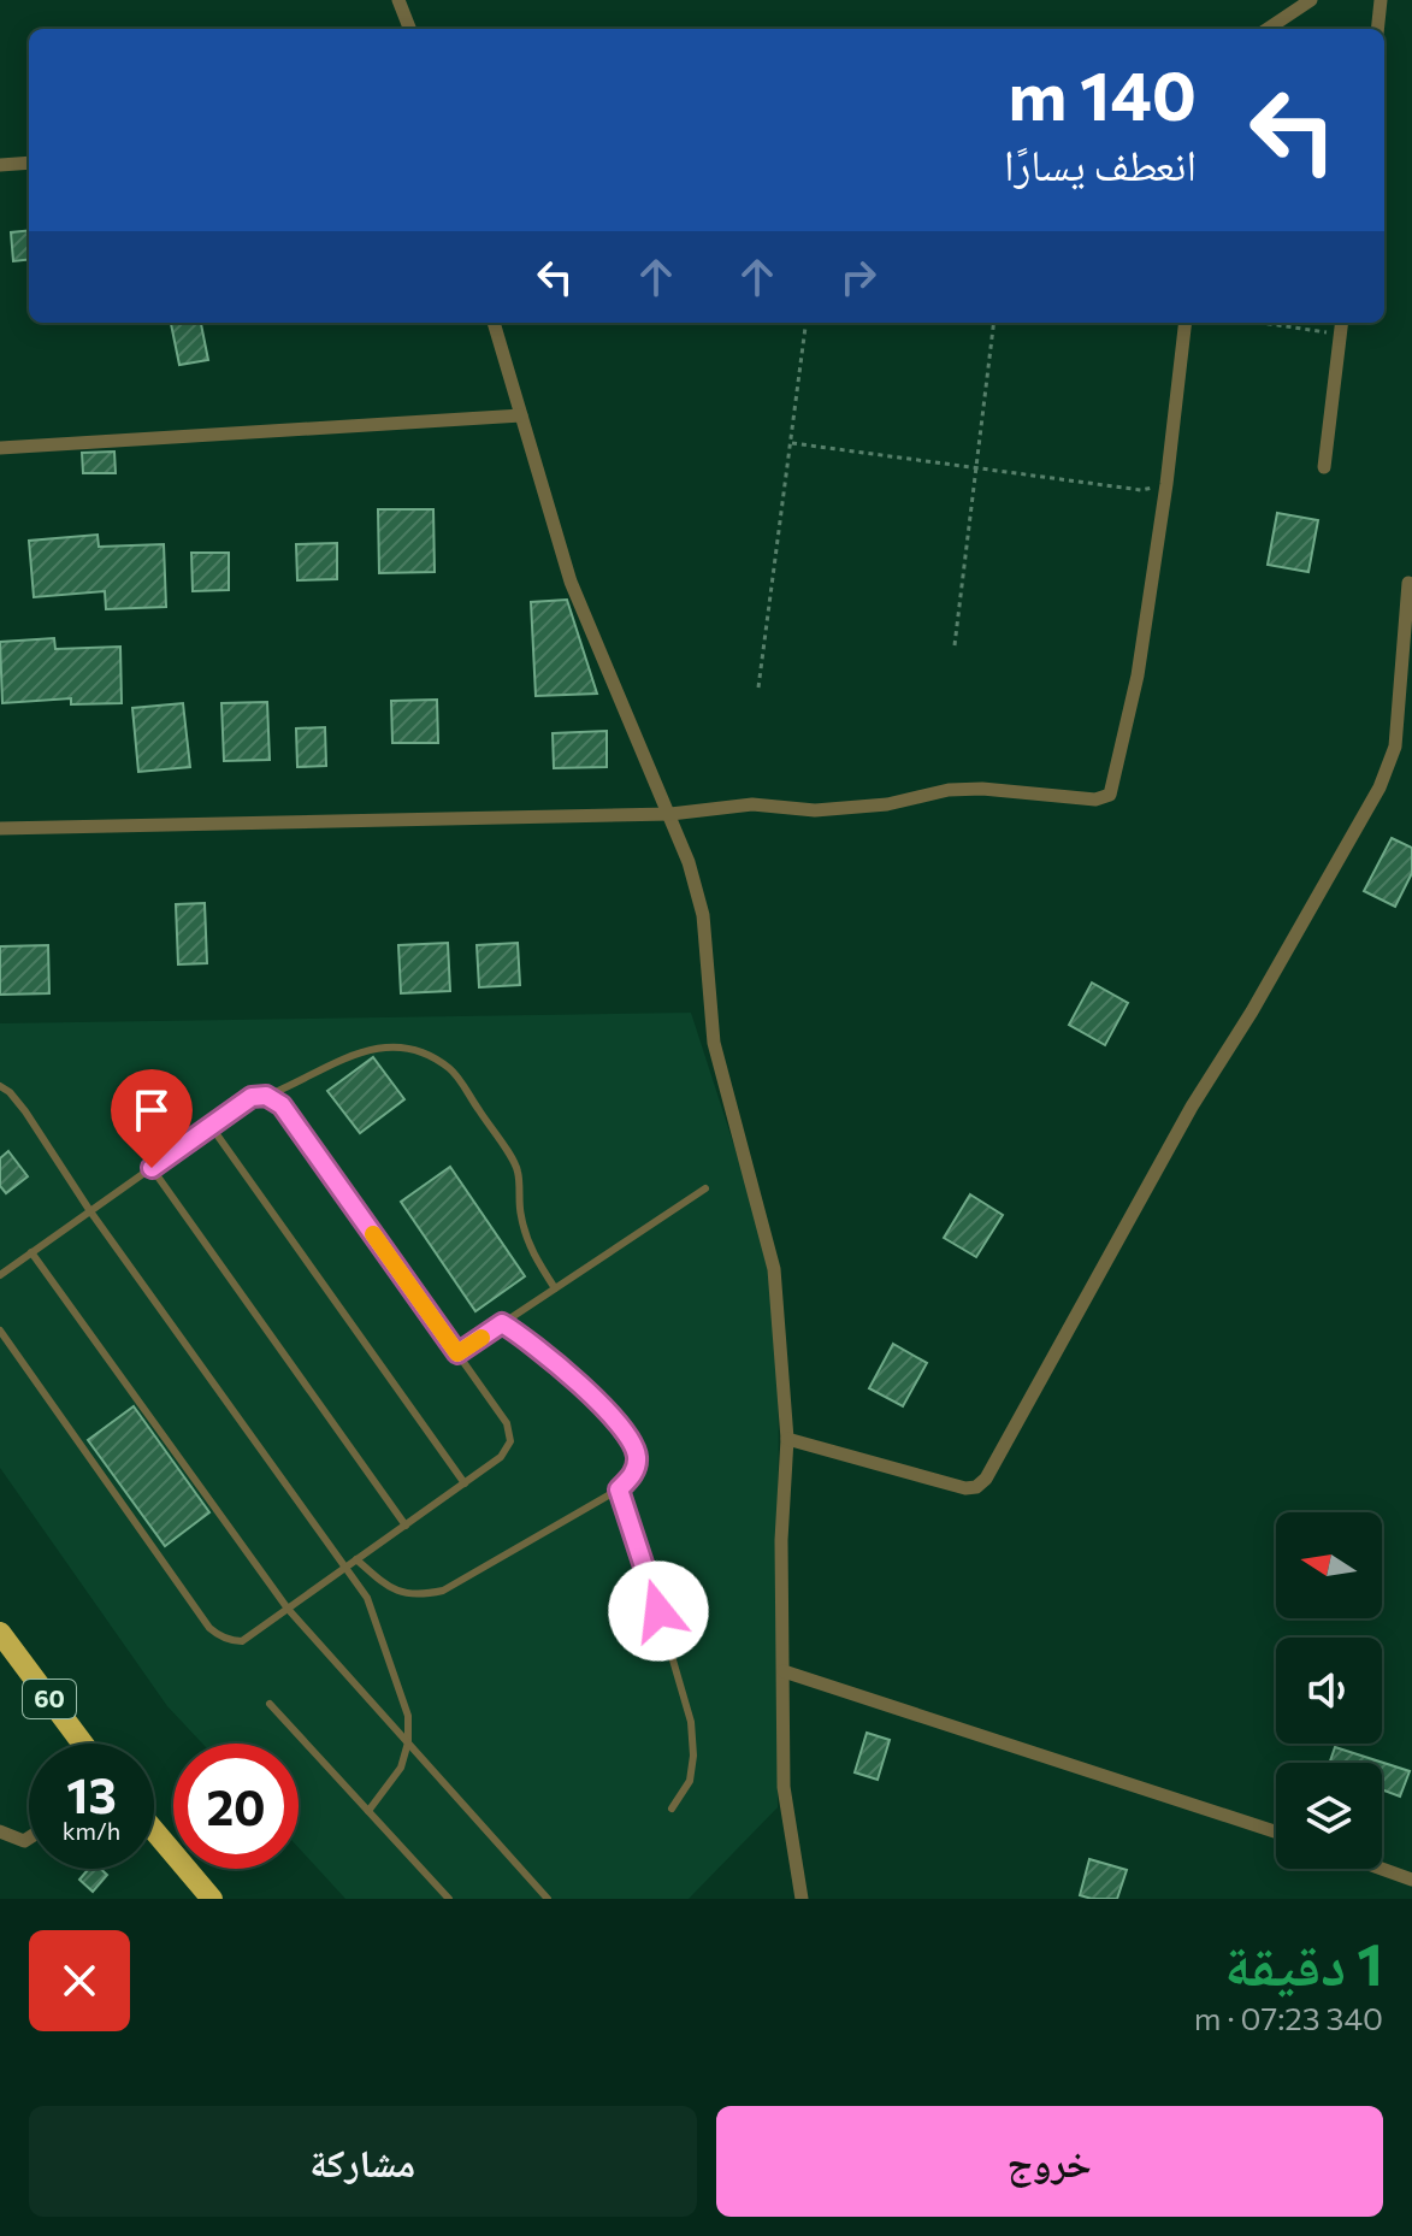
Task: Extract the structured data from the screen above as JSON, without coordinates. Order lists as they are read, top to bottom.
{
  "streets": {
    "highway": ["60"]
  },
  "north": "left",
  "page": {
    "turn": ["140 m", "انعطف يسارًا"],
    "speed": "13 km/h",
    "limit": "20",
    "heading": ["1 دقيقة", "340 m · 07:23"],
    "buttons": ["خروج", "مشاركة"]
  }
}
